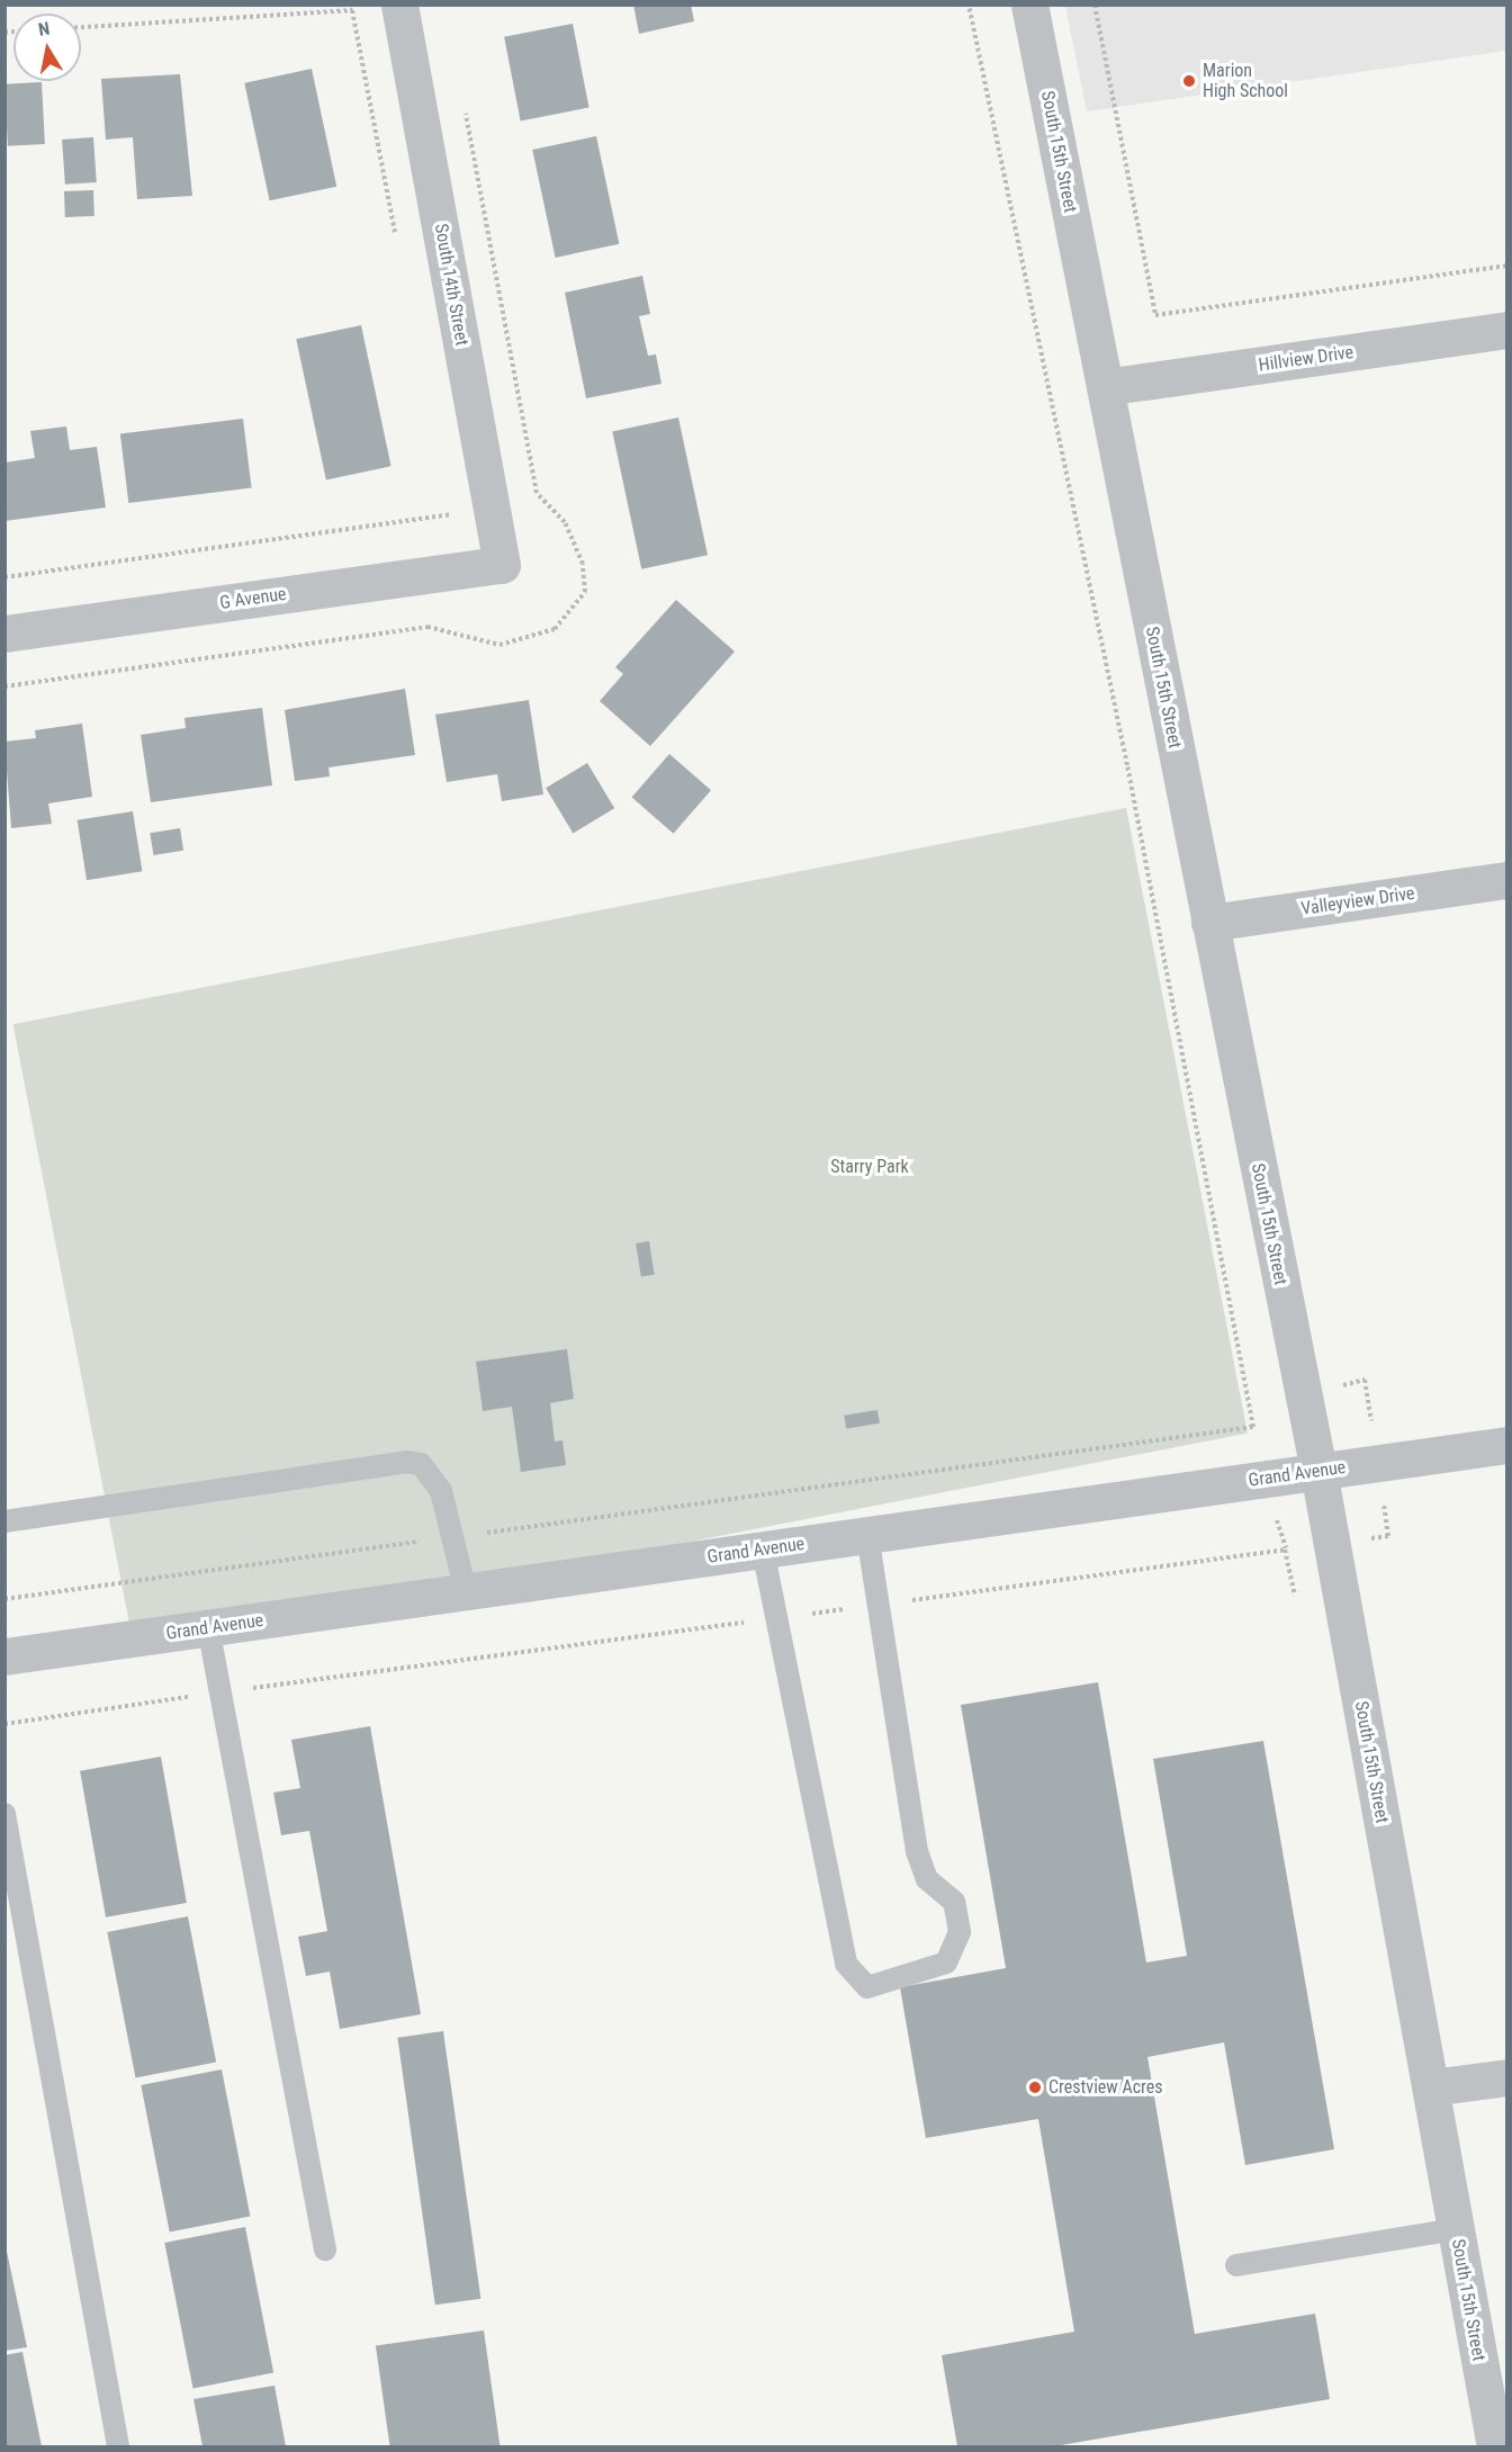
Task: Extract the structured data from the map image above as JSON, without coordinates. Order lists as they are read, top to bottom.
{
  "streets": {
    "street": [
      "South 15th Street",
      "South 14th Street",
      "Hillview Drive",
      "G Avenue",
      "Valleyview Drive",
      "Grand Avenue"
    ]
  },
  "crossings": [
    ["South 15th Street", "Hillview Drive"],
    ["South 15th Street", "Valleyview Drive"],
    ["South 15th Street", "Grand Avenue"],
    ["South 14th Street", "G Avenue"]
  ],
  "parks": ["Starry Park"],
  "places": ["Marion High School", "Crestview Acres"],
  "north": "top"
}
